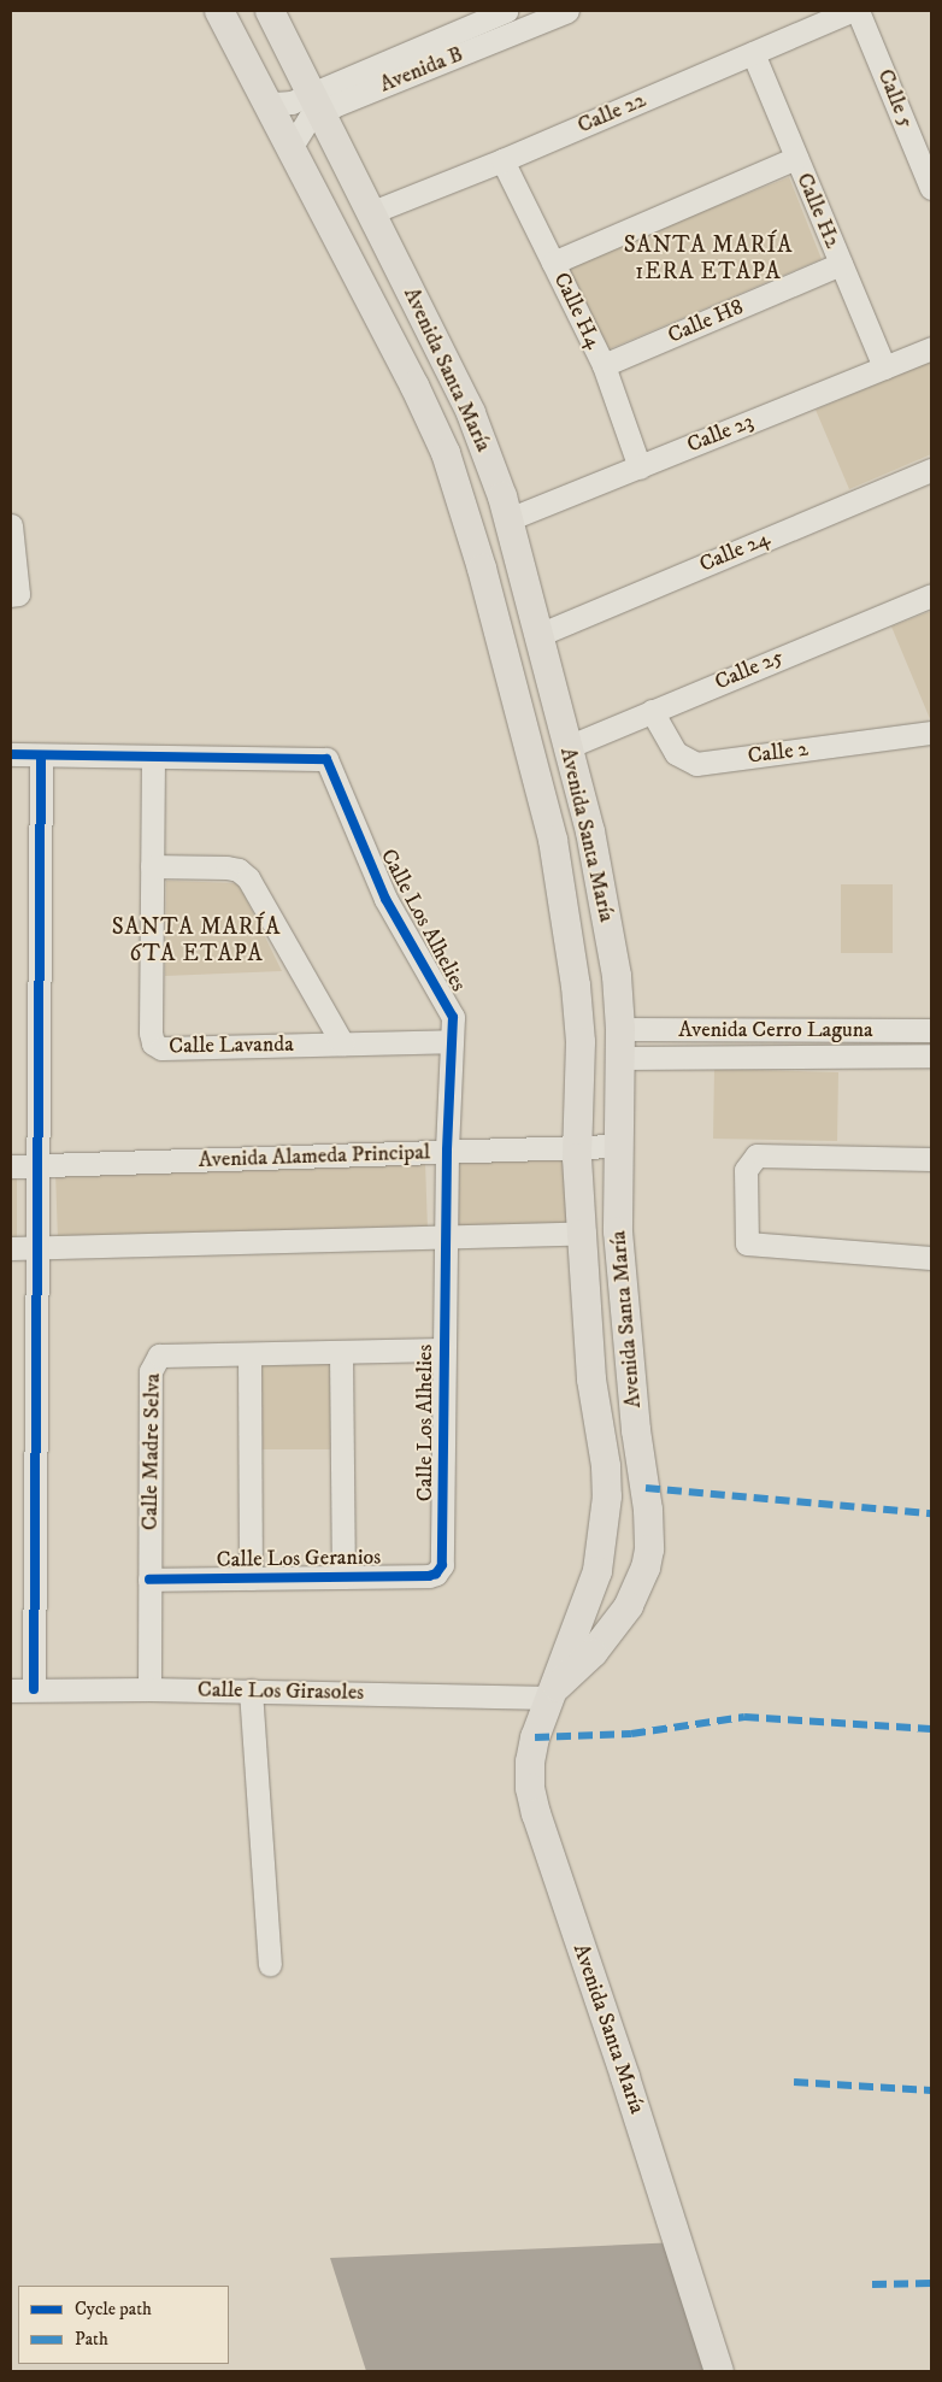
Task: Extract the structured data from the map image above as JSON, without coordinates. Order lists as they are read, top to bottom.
{
  "streets": {
    "main road": ["Avenida Santa María"],
    "street": [
      "Avenida B",
      "Calle 5",
      "Calle 22",
      "Calle H2",
      "Calle H4",
      "Calle H8",
      "Calle 23",
      "Calle 24",
      "Calle 25",
      "Calle 2",
      "Calle Los Alhelies",
      "Avenida Cerro Laguna",
      "Calle Lavanda",
      "Avenida Alameda Principal",
      "Calle Madre Selva",
      "Calle Los Geranios",
      "Calle Los Girasoles"
    ]
  },
  "crossings": [
    ["Avenida B", "Avenida Santa María"],
    ["Calle 22", "Calle H2"],
    ["Calle 22", "Calle H4"],
    ["Calle 22", "Avenida Santa María"],
    ["Calle H2", "Calle H8"],
    ["Calle H2", "Calle 23"],
    ["Calle H4", "Calle H8"],
    ["Calle H4", "Calle 23"],
    ["Avenida Santa María", "Calle 23"],
    ["Avenida Santa María", "Calle 24"],
    ["Avenida Santa María", "Calle 25"],
    ["Avenida Santa María", "Avenida Cerro Laguna"],
    ["Avenida Santa María", "Avenida Alameda Principal"],
    ["Avenida Santa María", "Calle Los Girasoles"],
    ["Calle 25", "Calle 2"],
    ["Calle Los Alhelies", "Calle Lavanda"],
    ["Calle Los Alhelies", "Avenida Alameda Principal"],
    ["Calle Los Alhelies", "Calle Madre Selva"],
    ["Calle Los Alhelies", "Calle Los Geranios"],
    ["Calle Madre Selva", "Calle Los Geranios"],
    ["Calle Madre Selva", "Calle Los Girasoles"]
  ],
  "districts": ["SANTA MARÍA 1ERA ETAPA", "SANTA MARÍA 6TA ETAPA"],
  "legend": ["Cycle path", "Path"]
}
